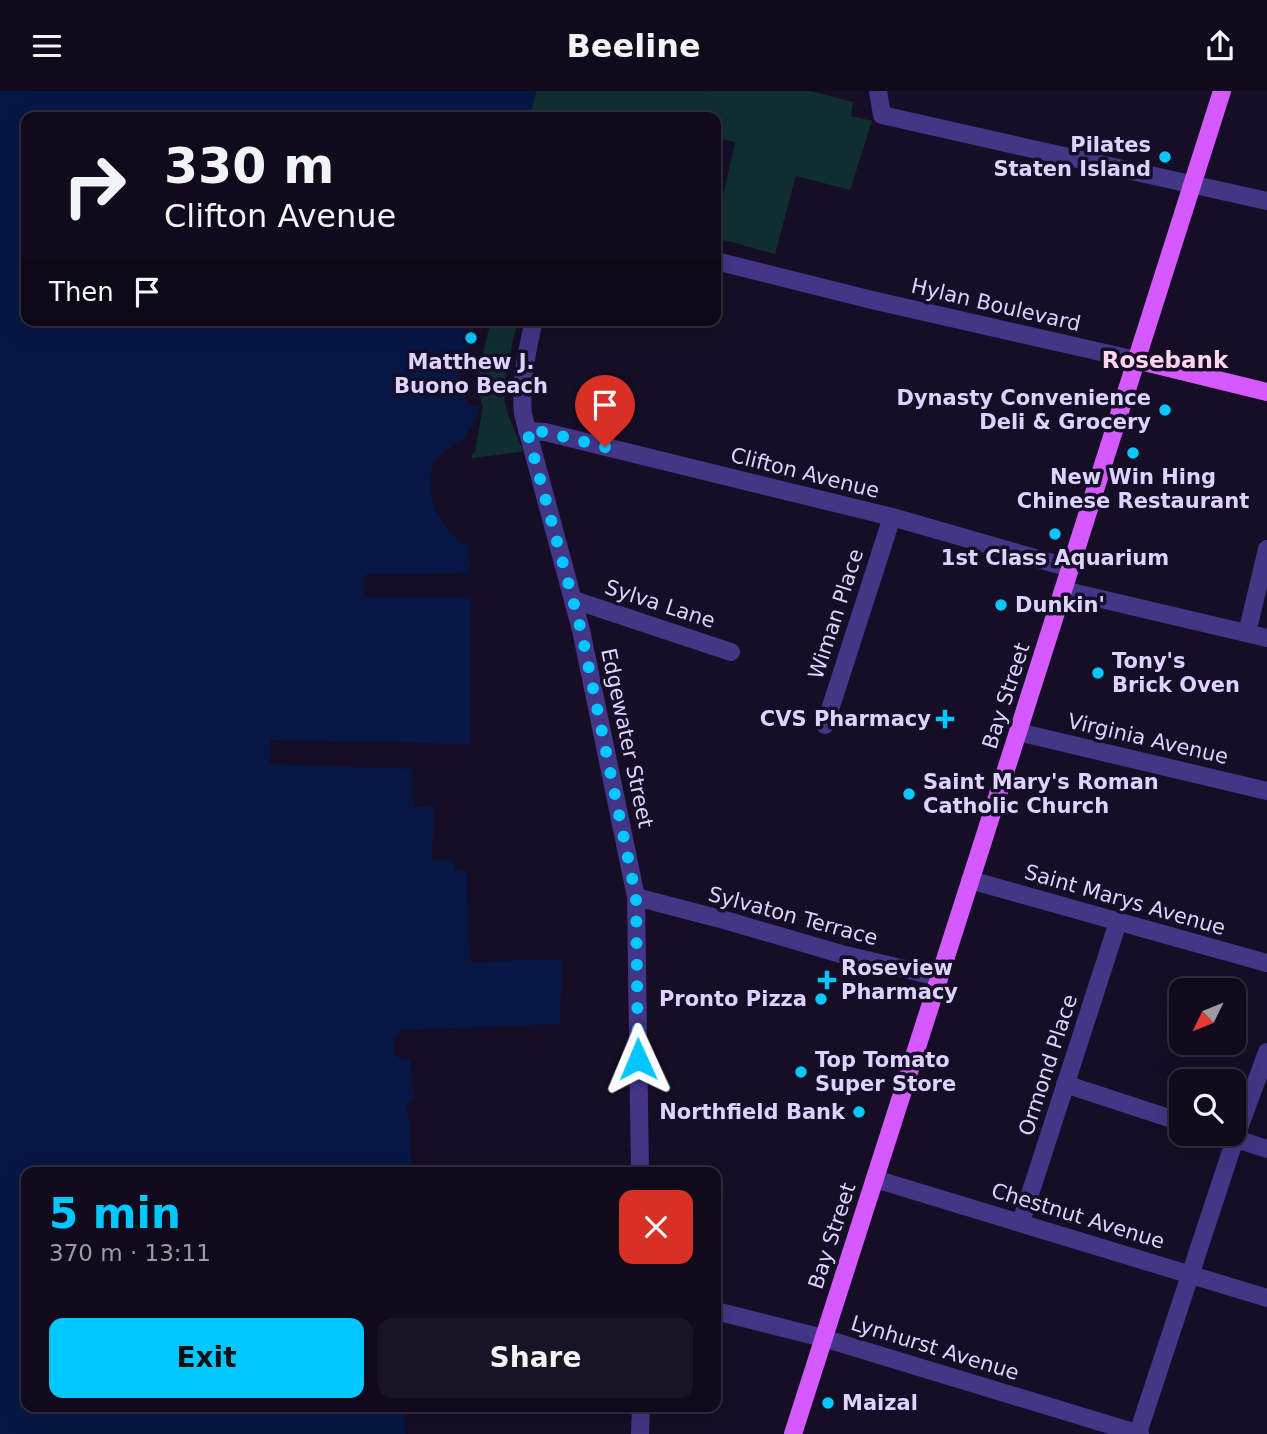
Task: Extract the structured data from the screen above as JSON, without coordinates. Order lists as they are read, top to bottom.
{
  "streets": {
    "main road": ["Hylan Boulevard", "Bay Street"],
    "street": [
      "Clifton Avenue",
      "Sylva Lane",
      "Wiman Place",
      "Edgewater Street",
      "Virginia Avenue",
      "Saint Marys Avenue",
      "Sylvaton Terrace",
      "Ormond Place",
      "Chestnut Avenue",
      "Lynhurst Avenue"
    ]
  },
  "crossings": [
    ["Hylan Boulevard", "Bay Street"],
    ["Clifton Avenue", "Wiman Place"],
    ["Clifton Avenue", "Bay Street"],
    ["Clifton Avenue", "Edgewater Street"],
    ["Sylva Lane", "Edgewater Street"],
    ["Bay Street", "Virginia Avenue"],
    ["Bay Street", "Saint Marys Avenue"],
    ["Bay Street", "Sylvaton Terrace"],
    ["Bay Street", "Chestnut Avenue"],
    ["Bay Street", "Lynhurst Avenue"],
    ["Edgewater Street", "Sylvaton Terrace"],
    ["Saint Marys Avenue", "Ormond Place"],
    ["Ormond Place", "Chestnut Avenue"]
  ],
  "districts": ["Rosebank"],
  "places": {
    "other": [
      "Pilates Staten Island",
      "Matthew J. Buono Beach",
      "Dynasty Convenience Deli & Grocery",
      "New Win Hing Chinese Restaurant",
      "1st Class Aquarium",
      "Dunkin'",
      "Tony's Brick Oven",
      "Saint Mary's Roman Catholic Church",
      "Pronto Pizza",
      "Top Tomato Super Store",
      "Northfield Bank",
      "Maizal"
    ],
    "health": ["CVS Pharmacy", "Roseview Pharmacy"]
  },
  "north": "bottom left",
  "page": {
    "header": "Beeline",
    "turn": ["330 m", "Clifton Avenue"],
    "then": "Then",
    "heading": ["5 min", "370 m · 13:11"],
    "buttons": ["Exit", "Share"]
  }
}
